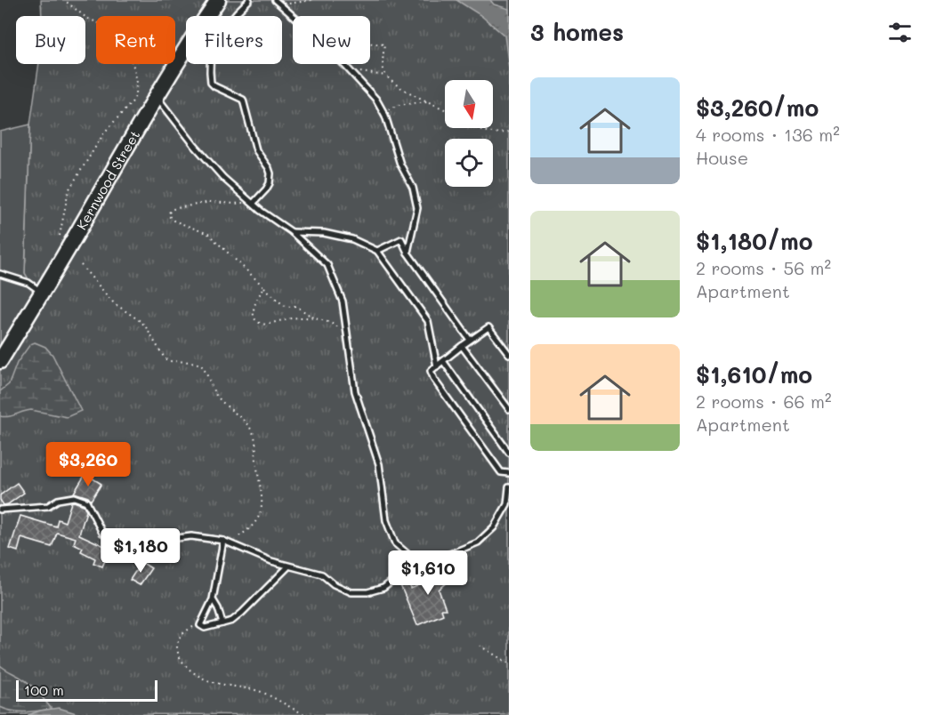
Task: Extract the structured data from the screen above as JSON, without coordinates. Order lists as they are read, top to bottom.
{
  "streets": {
    "main road": ["Kernwood Street"]
  },
  "scale_bar": "100 m",
  "north": "bottom",
  "page": {
    "heading": "3 homes",
    "chip": [
      "Buy",
      "Rent",
      "Filters",
      "New"
    ],
    "list": [
      {
        "name": "$3,260/mo",
        "note": "4 rooms · 136 m² · House"
      },
      {
        "name": "$1,180/mo",
        "note": "2 rooms · 56 m² · Apartment"
      },
      {
        "name": "$1,610/mo",
        "note": "2 rooms · 66 m² · Apartment"
      }
    ],
    "price": ["$3,260", "$1,180", "$1,610"],
    "scale": "100 m"
  }
}
